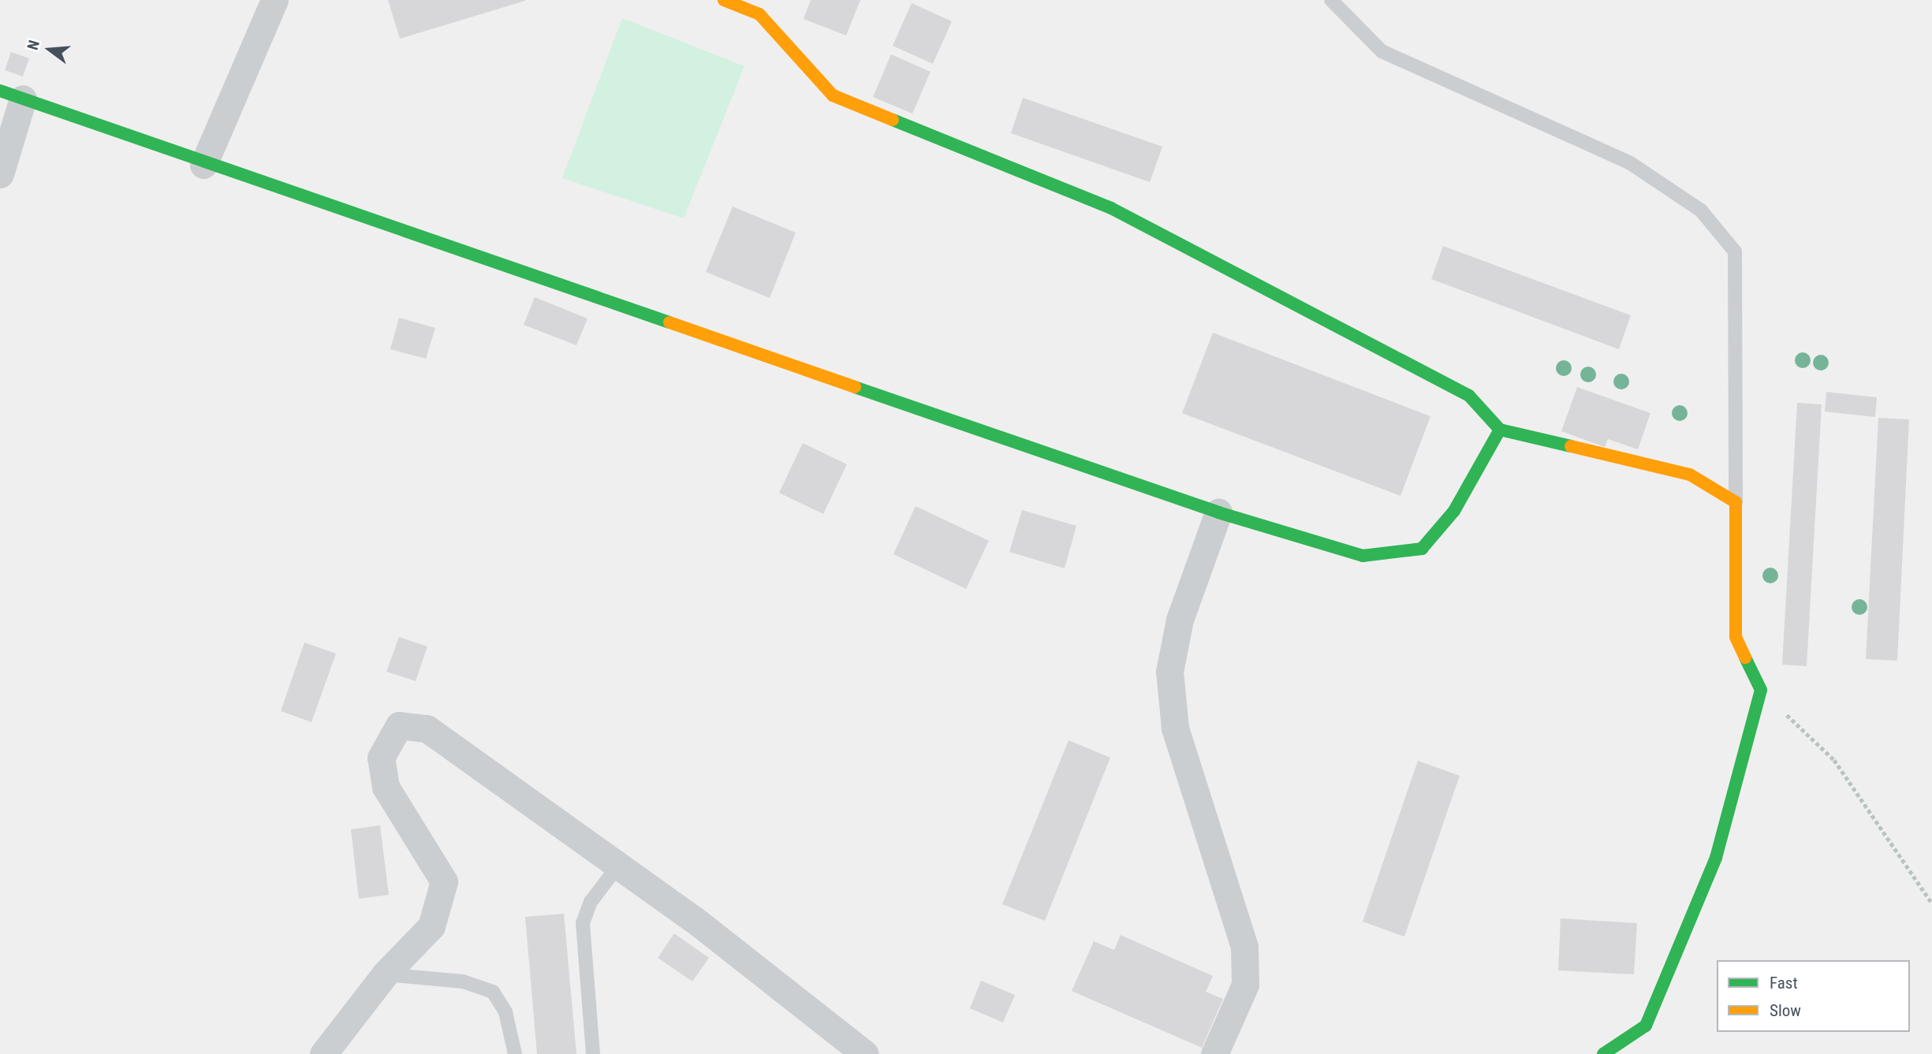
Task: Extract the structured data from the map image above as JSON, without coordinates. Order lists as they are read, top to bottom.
{
  "legend": ["Fast", "Slow"],
  "north": "left"
}
